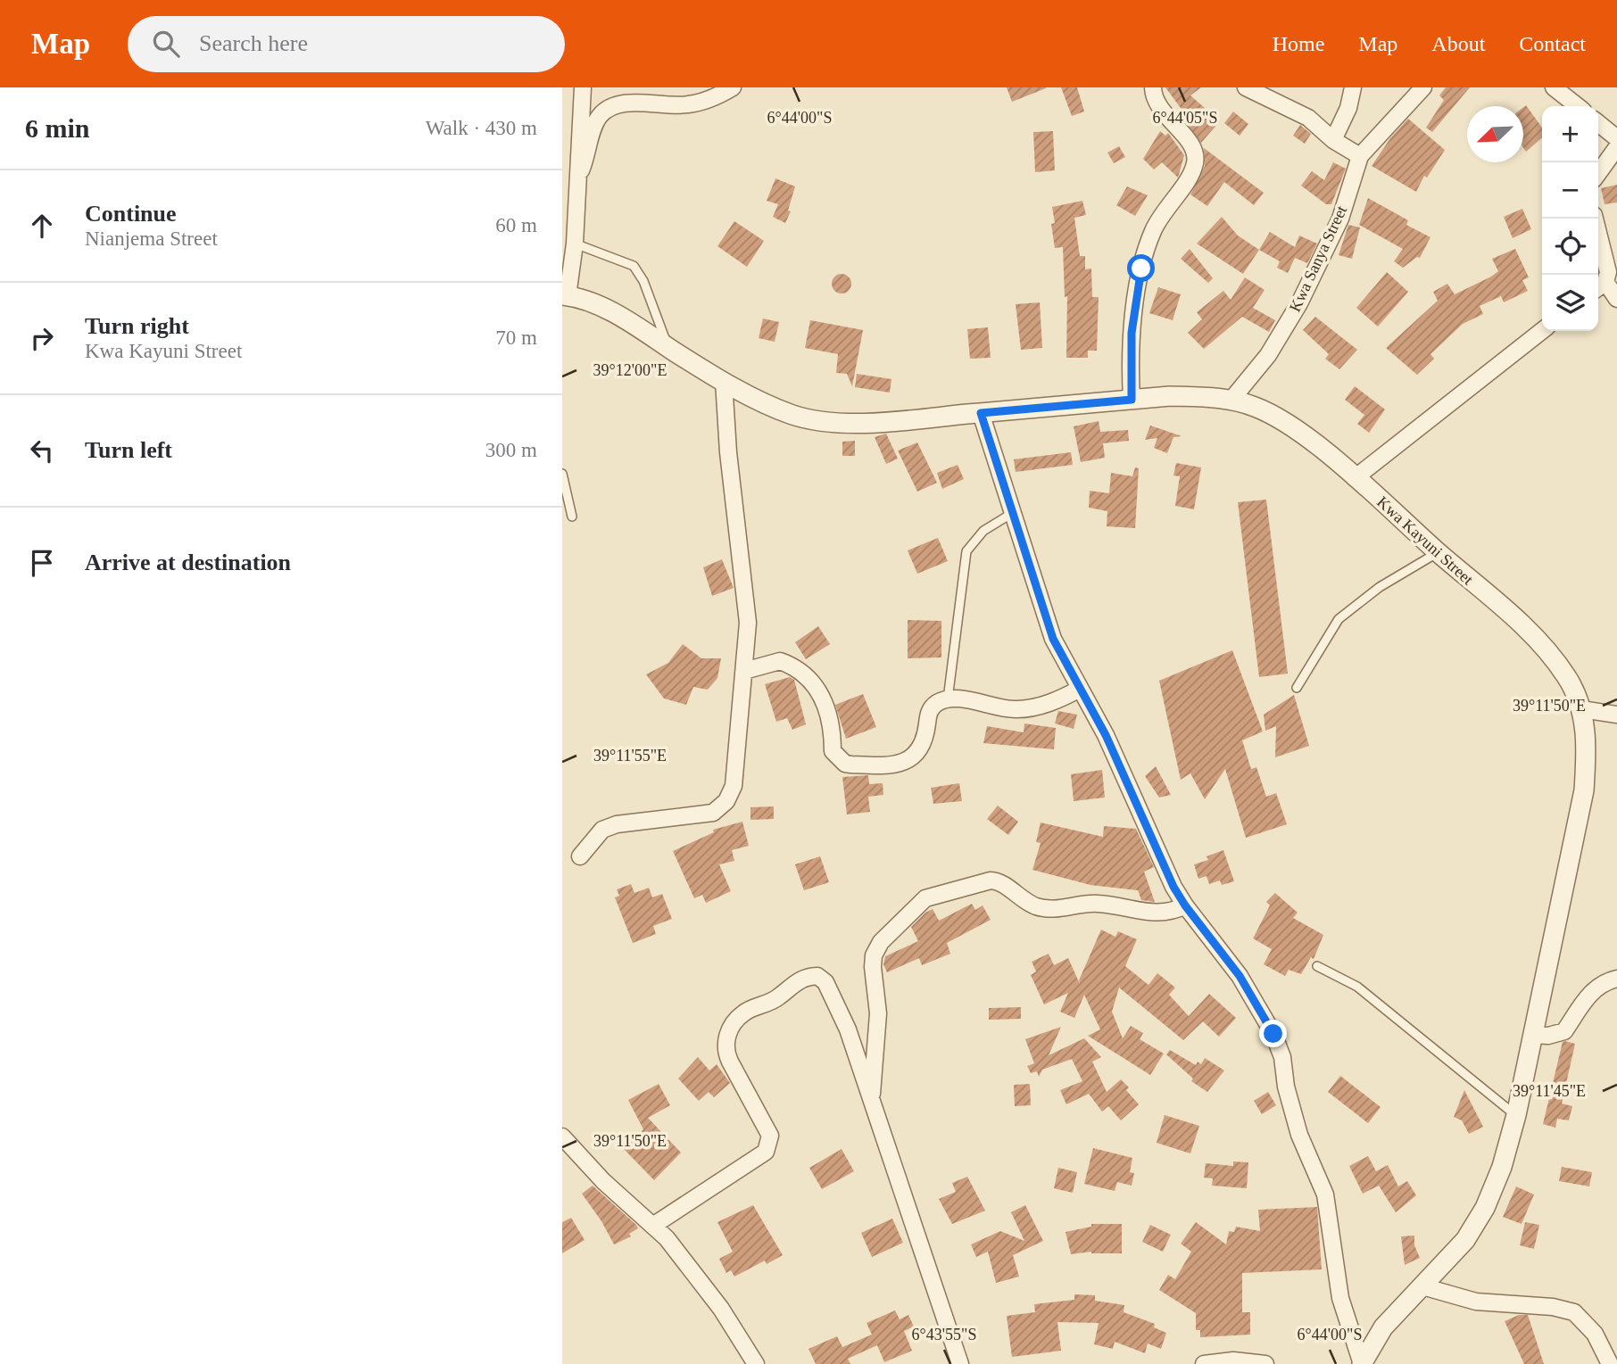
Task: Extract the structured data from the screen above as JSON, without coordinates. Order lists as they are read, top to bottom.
{
  "streets": {
    "street": ["Kwa Sanya Street", "Kwa Kayuni Street"]
  },
  "crossings": [
    ["Kwa Sanya Street", "Kwa Kayuni Street"]
  ],
  "north": "bottom left",
  "page": {
    "header": "Map",
    "search": "Search here",
    "nav": [
      "Home",
      "Map",
      "About",
      "Contact"
    ],
    "heading": ["6 min", "Walk · 430 m"],
    "map_buttons": ["+", "−"],
    "list": [
      ["Continue", "Nianjema Street", "60 m"],
      ["Turn right", "Kwa Kayuni Street", "70 m"],
      ["Turn left", "300 m"],
      "Arrive at destination"
    ]
  },
  "coordinates": [
    "6°44'00\"S",
    "6°44'05\"S",
    "39°12'00\"E",
    "39°11'50\"E",
    "39°11'55\"E",
    "39°11'45\"E",
    "6°43'55\"S"
  ]
}
